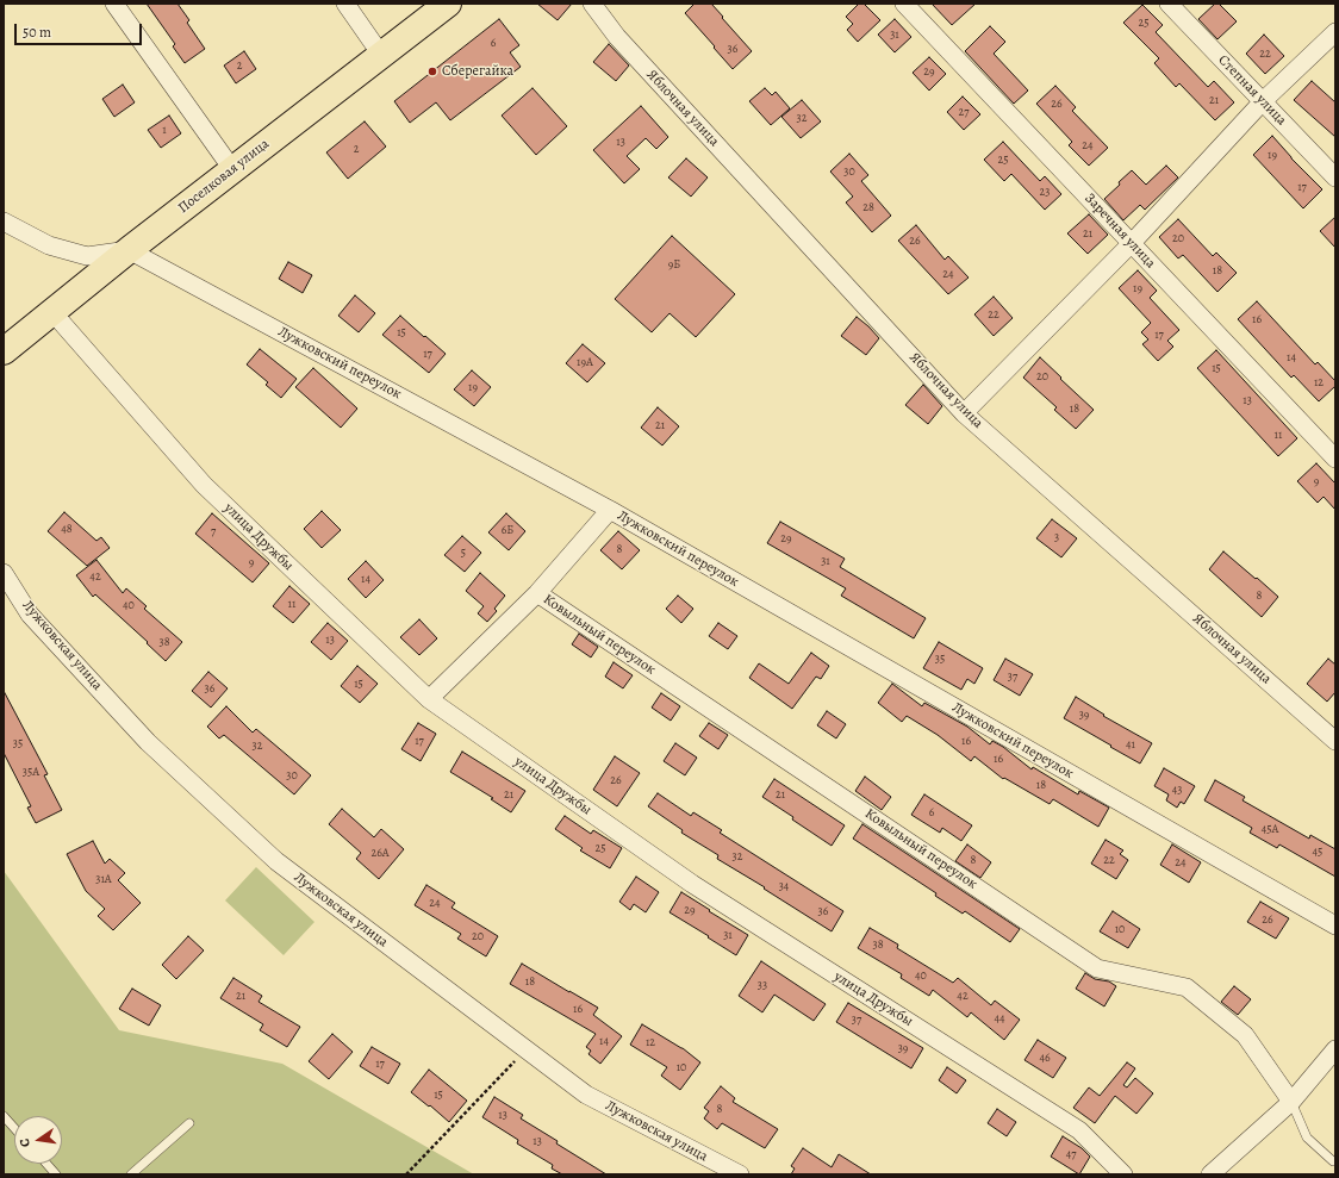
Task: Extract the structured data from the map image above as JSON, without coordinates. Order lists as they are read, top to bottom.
{
  "streets": {
    "highway": ["Поселковая улица"],
    "street": [
      "Степная улица",
      "Яблочная улица",
      "Заречная улица",
      "Лужковский переулок",
      "улица Дружбы",
      "Ковыльный переулок",
      "Лужковская улица"
    ]
  },
  "crossings": [
    ["Поселковая улица", "Лужковский переулок"],
    ["Поселковая улица", "улица Дружбы"]
  ],
  "places": ["Сберегайка"],
  "house_numbers": [
    "25",
    "31",
    "6",
    "36",
    "22",
    "2",
    "29",
    "21",
    "26",
    "27",
    "32",
    "1",
    "13",
    "24",
    "2",
    "19",
    "25",
    "30",
    "17",
    "23",
    "28",
    "21",
    "20",
    "26",
    "9Б",
    "18",
    "24",
    "19",
    "22",
    "16",
    "15",
    "17",
    "17",
    "14",
    "19А",
    "15",
    "20",
    "12",
    "19",
    "13",
    "18",
    "21",
    "11",
    "9",
    "48",
    "6Б",
    "7",
    "3",
    "29",
    "8",
    "5",
    "31",
    "9",
    "42",
    "14",
    "8",
    "11",
    "40",
    "13",
    "38",
    "35",
    "37",
    "15",
    "36",
    "39",
    "17",
    "16",
    "35",
    "41",
    "32",
    "16",
    "35А",
    "30",
    "26",
    "18",
    "43",
    "21",
    "21",
    "6",
    "45А",
    "25",
    "45",
    "26А",
    "32",
    "8",
    "22",
    "24",
    "31А",
    "34",
    "24",
    "29",
    "36",
    "26",
    "10",
    "31",
    "20",
    "38",
    "40",
    "18",
    "33",
    "21",
    "42",
    "16",
    "44",
    "37",
    "14",
    "12",
    "39",
    "46",
    "17",
    "10",
    "15",
    "8",
    "13",
    "13",
    "47"
  ],
  "scale_bar": "50 m",
  "north": "left"
}
